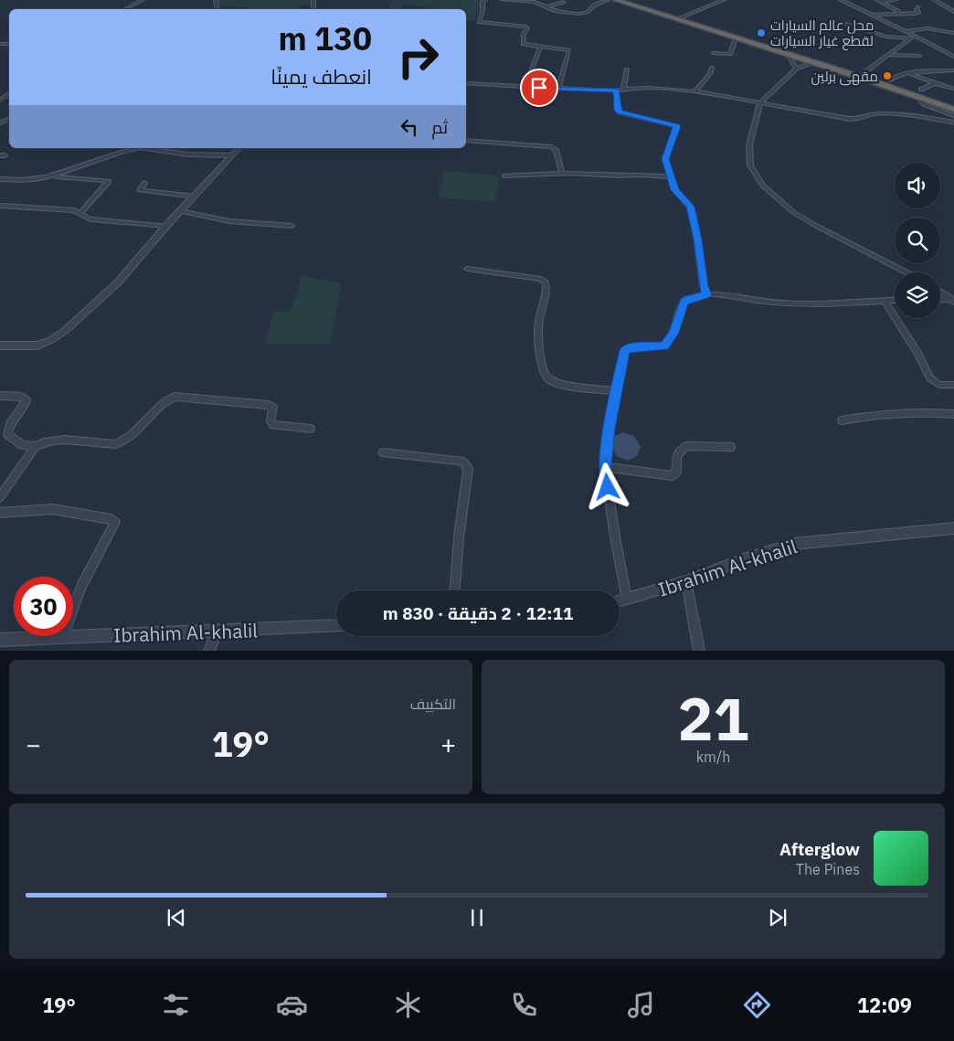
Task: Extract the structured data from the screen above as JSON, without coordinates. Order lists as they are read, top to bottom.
{
  "streets": {
    "street": ["Ibrahim Al-khalil"]
  },
  "places": ["محل عالم السيارات لقطع غيار السيارات", "مقهى برلين"],
  "page": {
    "turn": ["130 m", "انعطف يمينًا"],
    "then": "ثم",
    "limit": "30",
    "trip": "12:11 · 2 دقيقة · 830 m",
    "tile": [
      ["21", "km/h"],
      "التكييف"
    ],
    "heat": ["−", "19°", "+"],
    "song": ["Afterglow", "The Pines"],
    "tabs": ["12:09", "19°"]
  }
}
